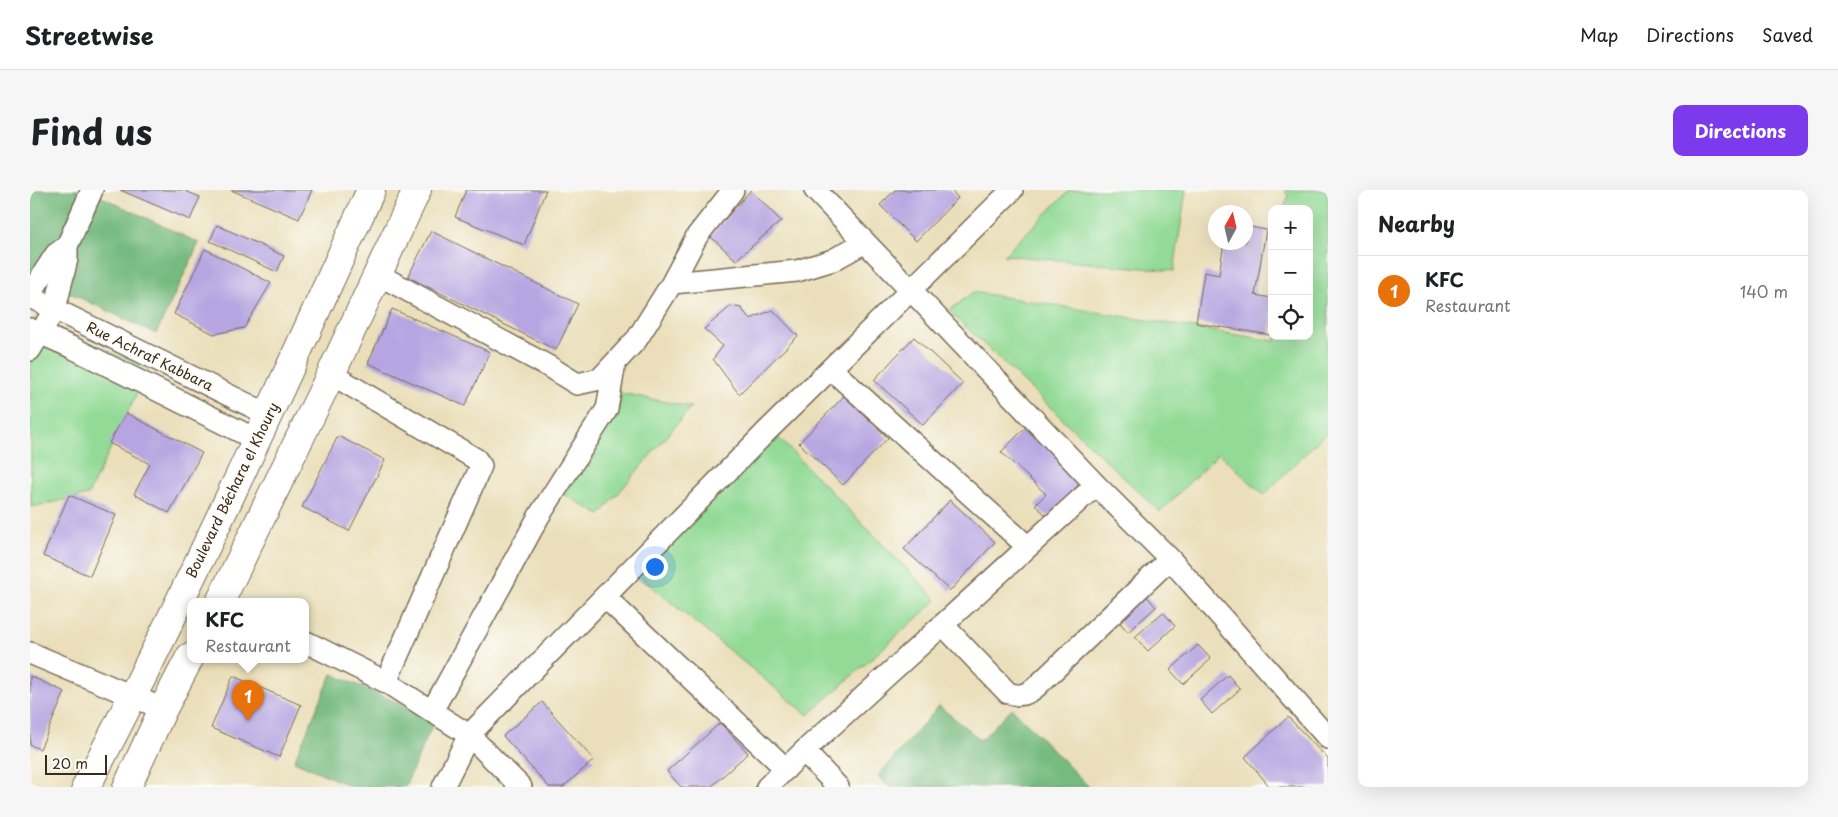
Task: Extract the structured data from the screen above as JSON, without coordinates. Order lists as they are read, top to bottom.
{
  "streets": {
    "highway": ["Boulevard Béchara el Khoury"],
    "street": ["Rue Achraf Kabbara"]
  },
  "crossings": [
    ["Rue Achraf Kabbara", "Boulevard Béchara el Khoury"]
  ],
  "scale_bar": "20 m",
  "north": "top",
  "page": {
    "header": "Streetwise",
    "nav": ["Map", "Directions", "Saved"],
    "title": "Find us",
    "buttons": "Directions",
    "heading": "Nearby",
    "map_buttons": ["+", "−"],
    "list": [
      {
        "mark": "1",
        "name": "KFC",
        "note": "Restaurant",
        "value": "140 m"
      }
    ],
    "popup": ["KFC", "Restaurant"],
    "pins": "1",
    "scale": "20 m"
  }
}
